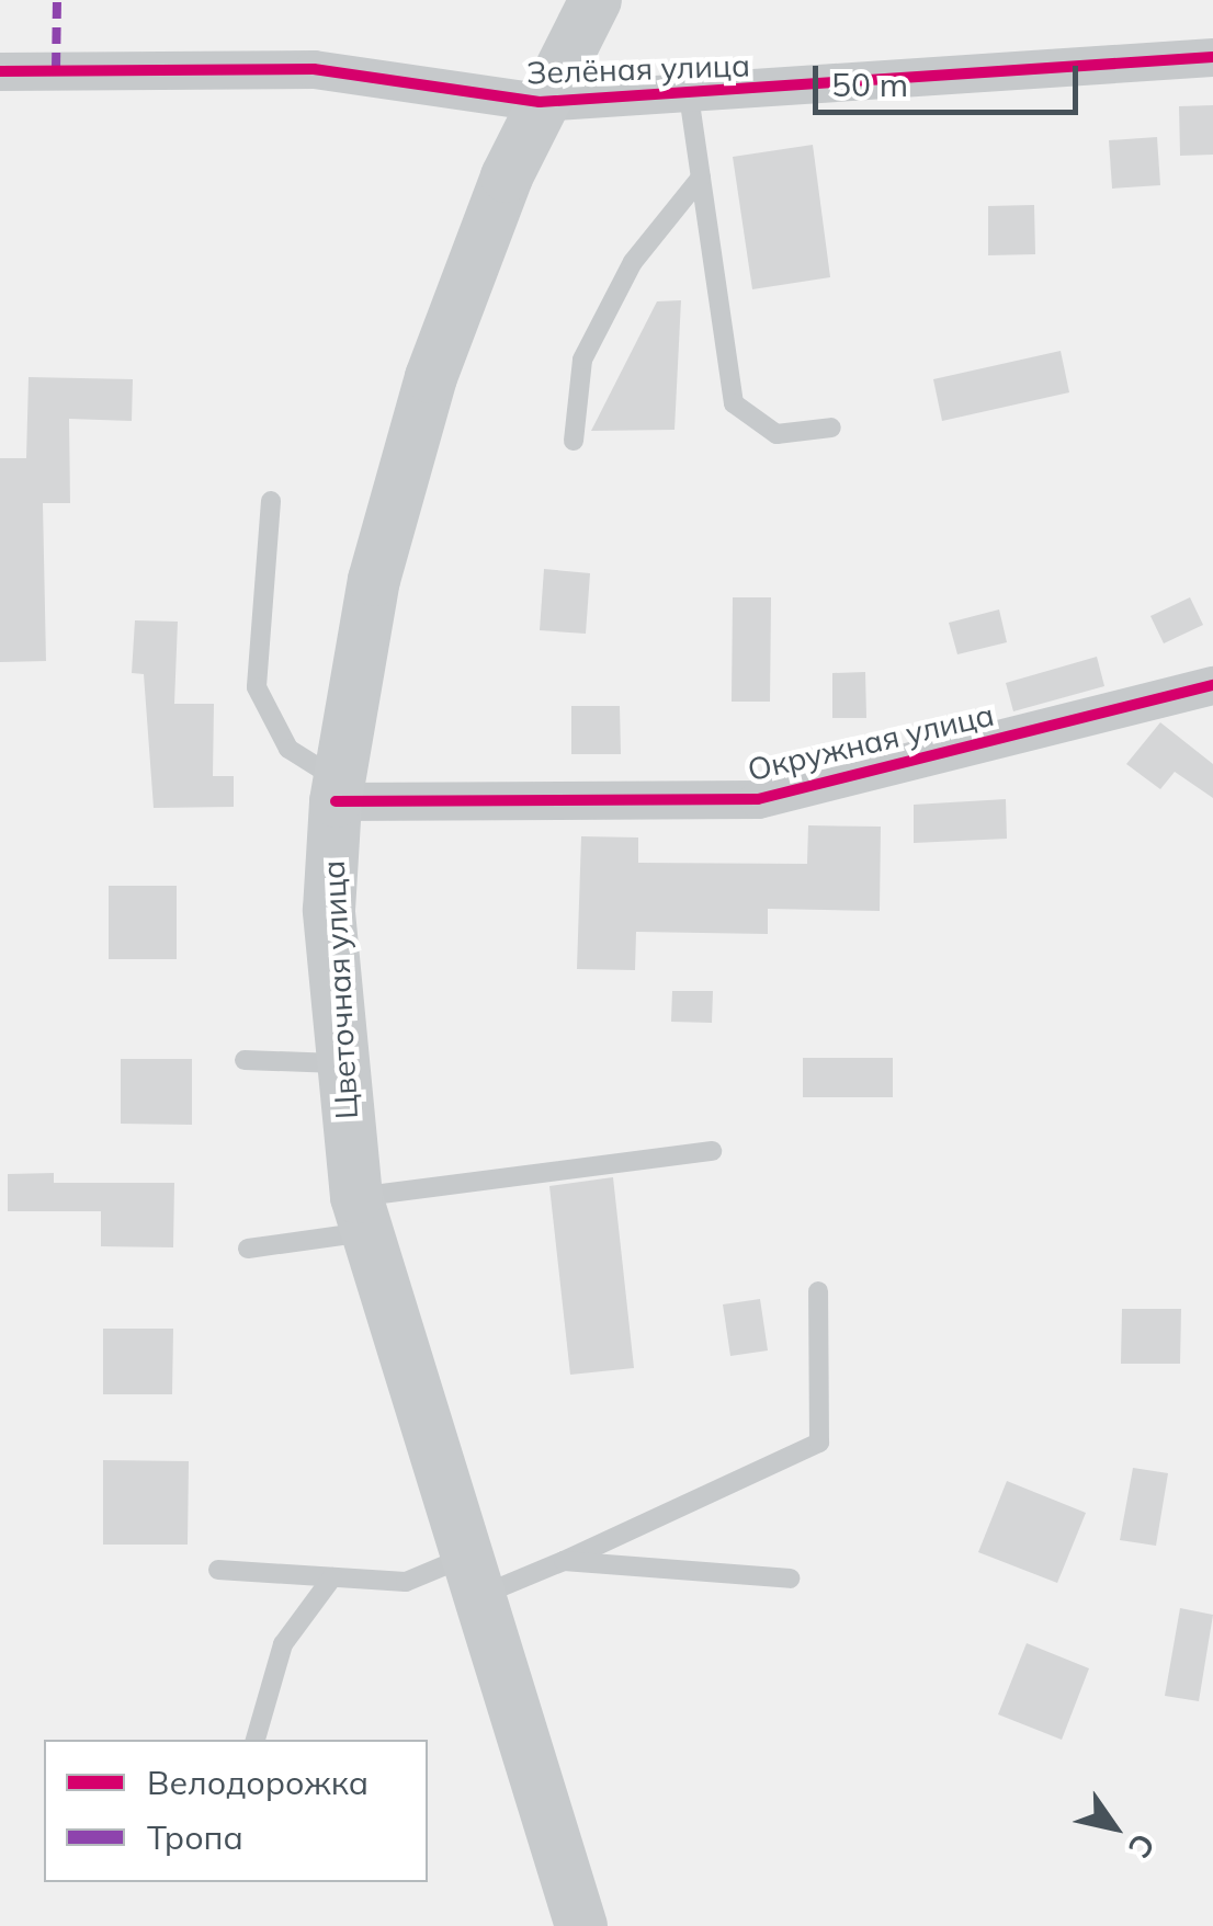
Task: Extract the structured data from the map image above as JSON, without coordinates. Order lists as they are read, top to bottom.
{
  "streets": {
    "main road": ["Цветочная улица"],
    "street": ["Зелёная улица", "Окружная улица"]
  },
  "crossings": [
    ["Зелёная улица", "Цветочная улица"],
    ["Окружная улица", "Цветочная улица"]
  ],
  "legend": ["Велодорожка", "Тропа"],
  "scale_bar": "50 m",
  "north": "bottom right"
}
